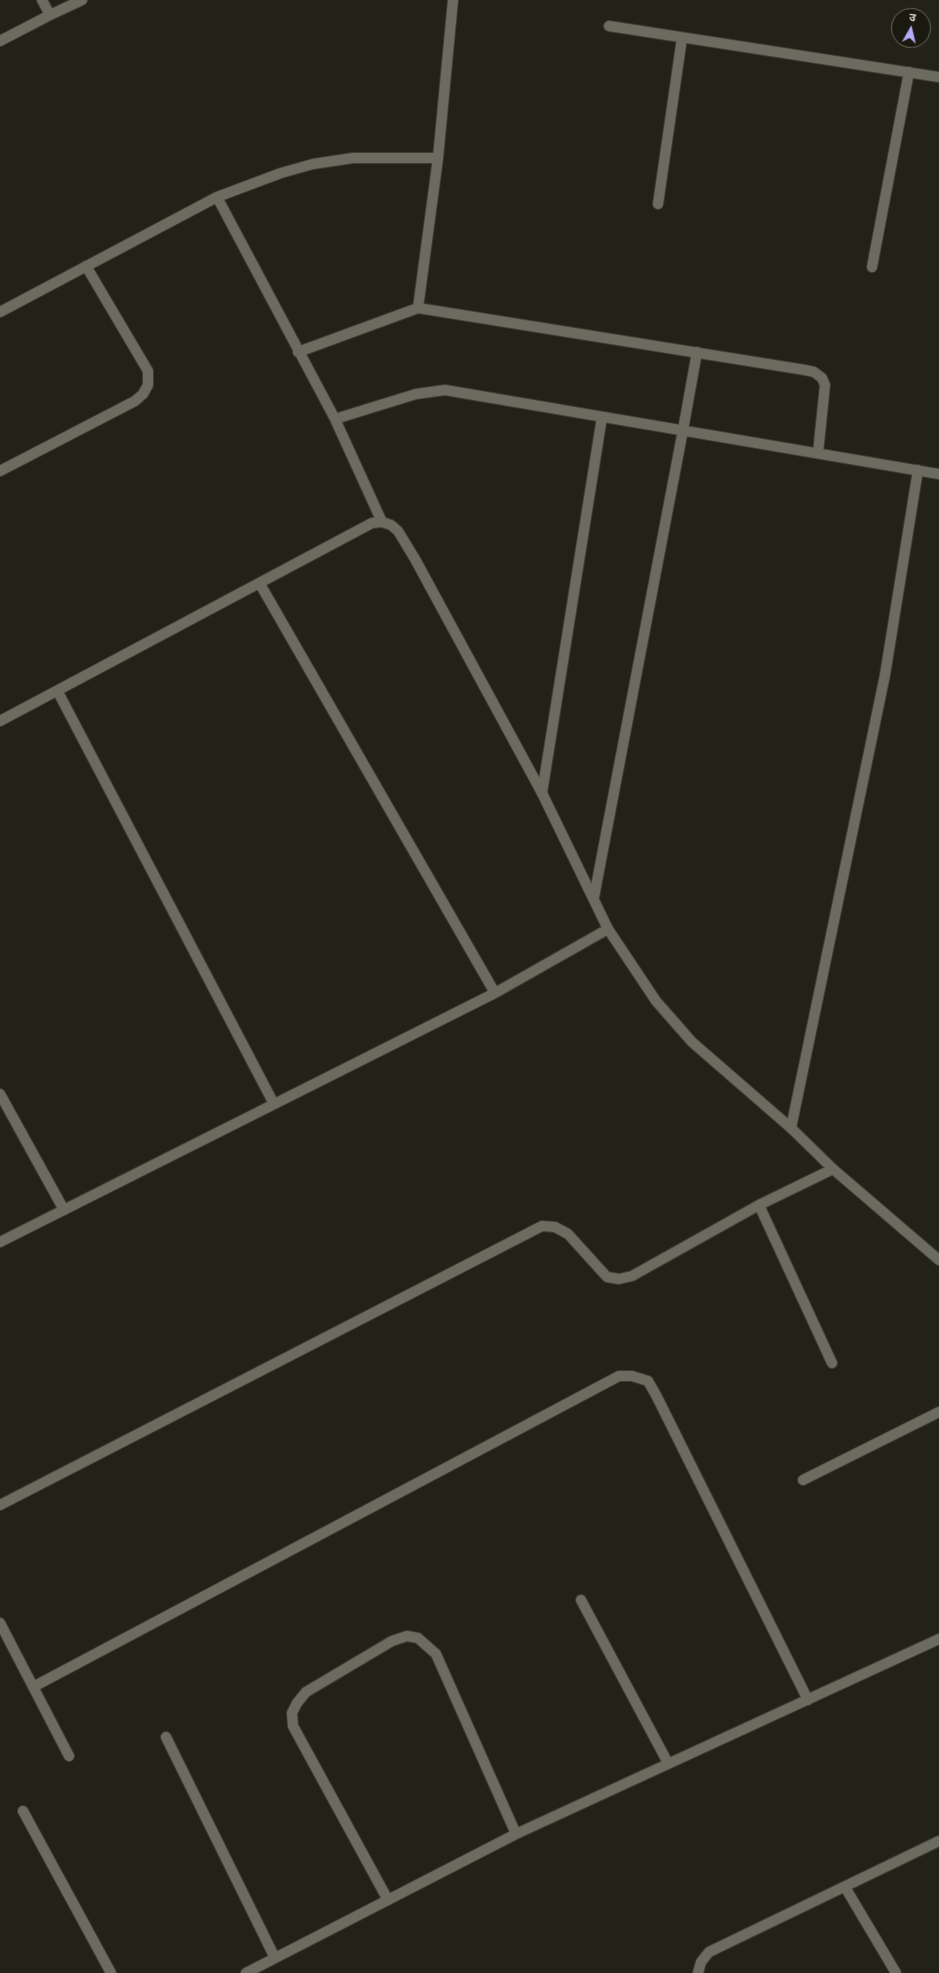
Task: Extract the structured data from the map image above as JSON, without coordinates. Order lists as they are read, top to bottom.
{
  "north": "top"
}
